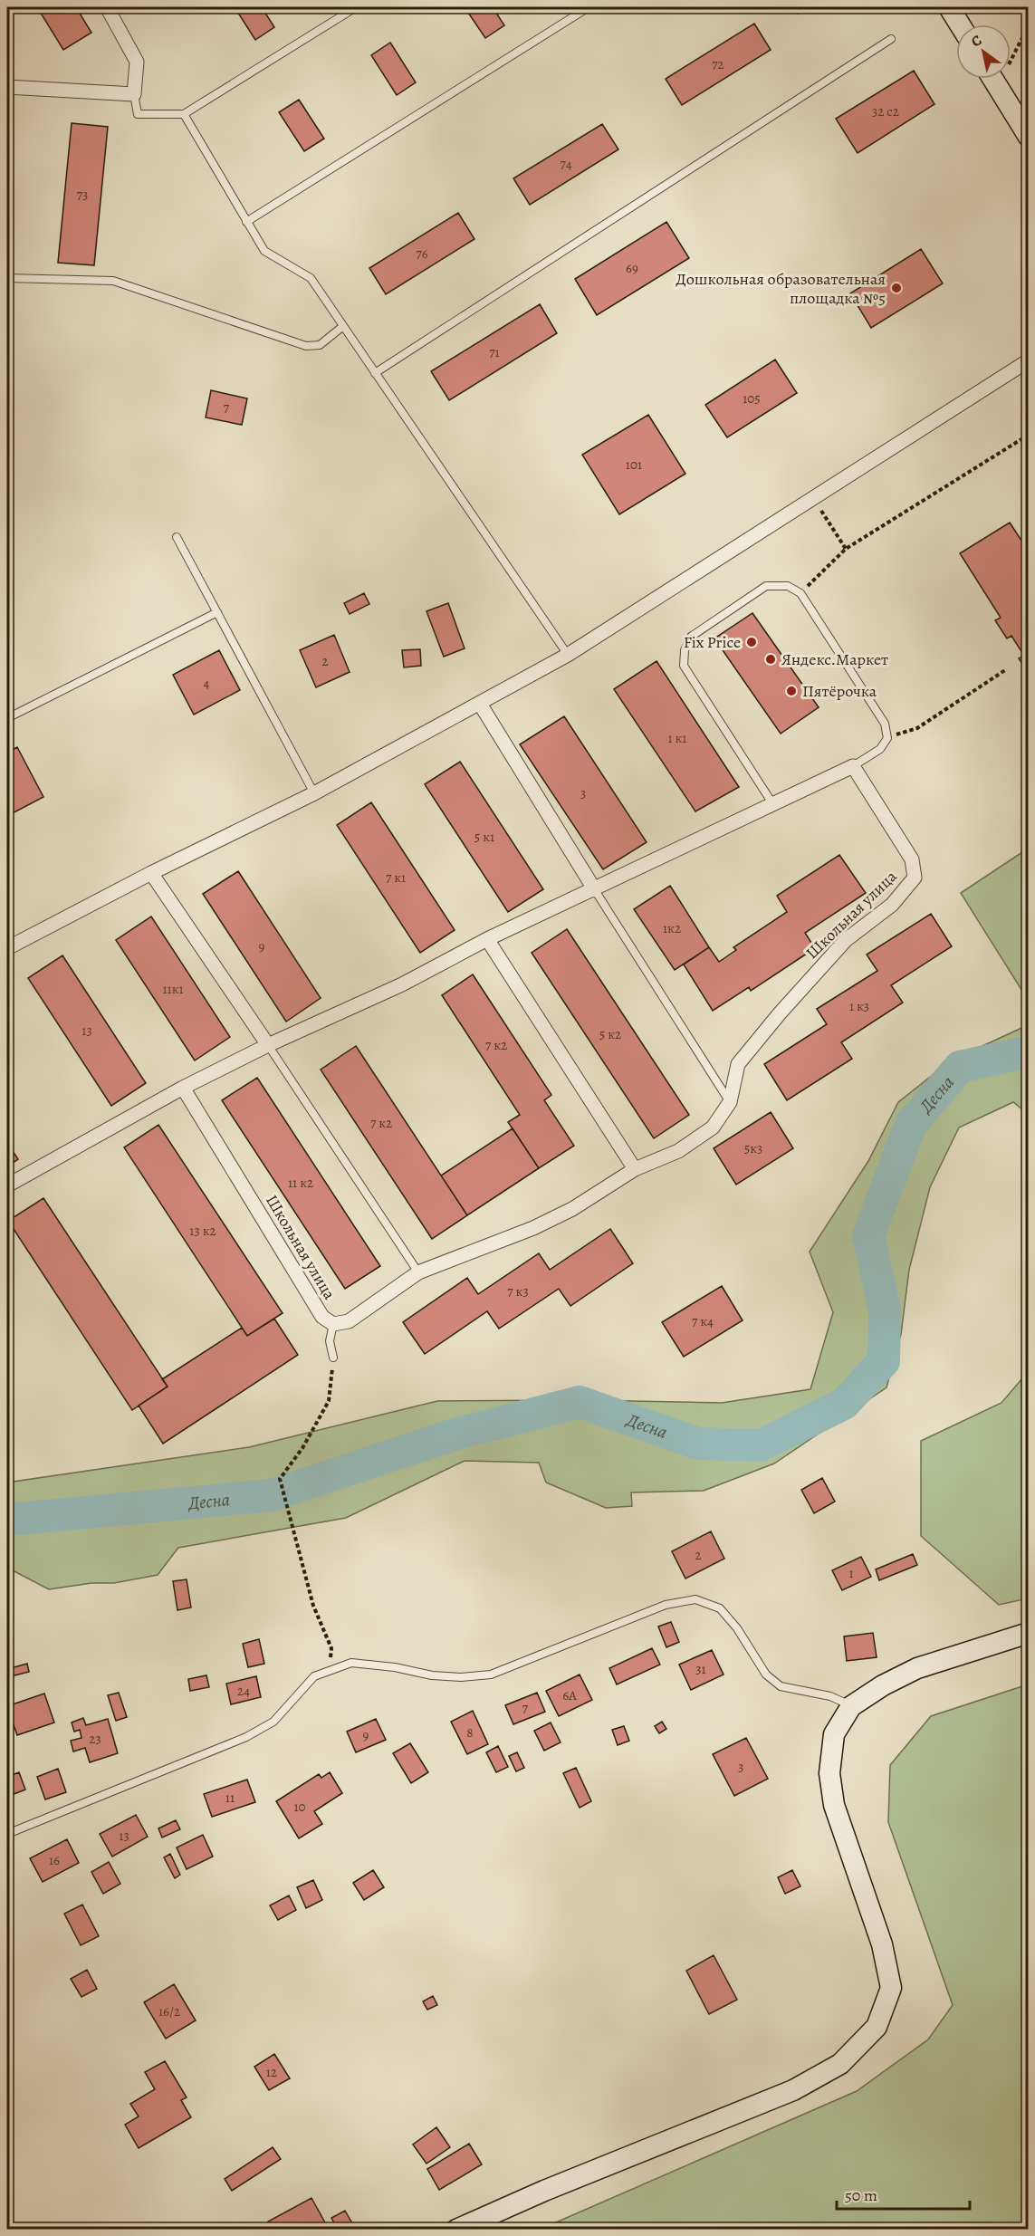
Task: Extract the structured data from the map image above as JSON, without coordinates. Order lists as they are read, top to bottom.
{
  "streets": {
    "street": ["Школьная улица"]
  },
  "water": ["Десна"],
  "places": [
    "Дошкольная образовательная площадка №5",
    "Fix Price",
    "Яндекс.Маркет",
    "Пятёрочка"
  ],
  "house_numbers": [
    "72",
    "32 с2",
    "74",
    "73",
    "76",
    "69",
    "71",
    "105",
    "7",
    "101",
    "2",
    "4",
    "1 к1",
    "3",
    "5 к1",
    "7 к1",
    "1к2",
    "9",
    "11к1",
    "1 к3",
    "13",
    "5 к2",
    "7 к2",
    "7 к2",
    "5к3",
    "11 к2",
    "13 к2",
    "7 к3",
    "7 к4",
    "2",
    "1",
    "31",
    "24",
    "6А",
    "7",
    "8",
    "9",
    "23",
    "3",
    "11",
    "10",
    "13",
    "16",
    "16/2",
    "12"
  ],
  "scale_bar": "50 m",
  "north": "top left"
}
